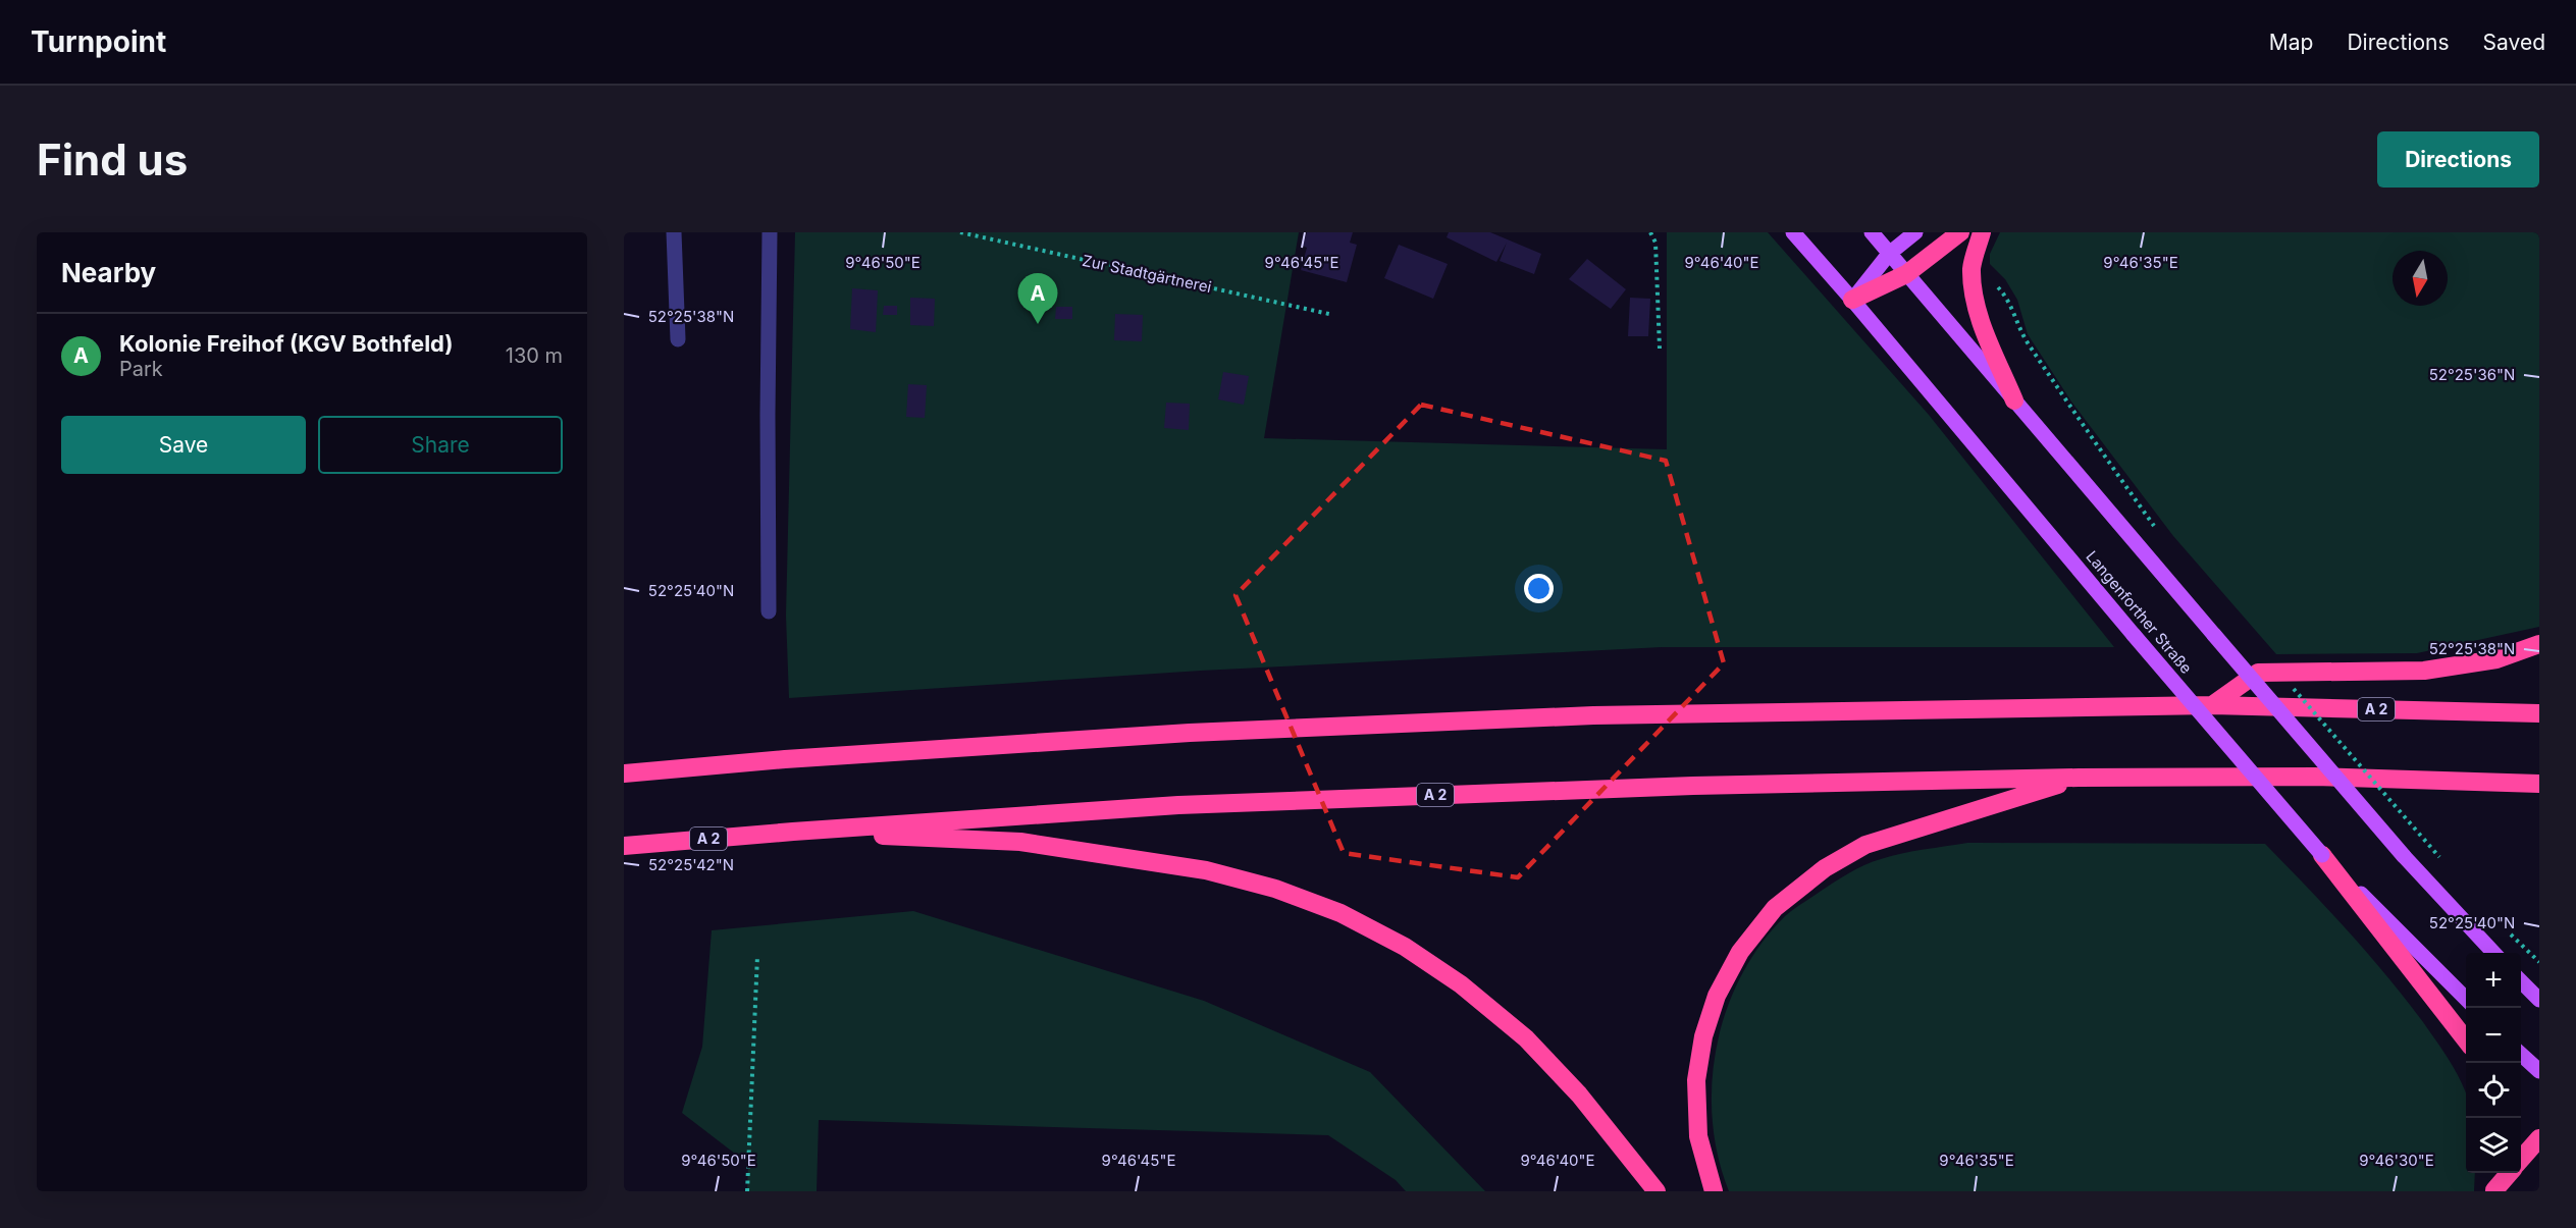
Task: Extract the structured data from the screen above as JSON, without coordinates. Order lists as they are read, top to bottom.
{
  "streets": {
    "highway": ["A 2"],
    "main road": ["Langenforther Straße"],
    "path": ["Zur Stadtgärtnerei"]
  },
  "north": "bottom",
  "page": {
    "header": "Turnpoint",
    "nav": ["Map", "Directions", "Saved"],
    "buttons": [
      "Directions",
      ["Save", "Share"]
    ],
    "title": "Find us",
    "heading": "Nearby",
    "pins": "A",
    "list": [
      {
        "mark": "A",
        "name": "Kolonie Freihof (KGV Bothfeld)",
        "note": "Park",
        "value": "130 m"
      }
    ],
    "map_buttons": ["+", "−"]
  },
  "coordinates": [
    "9°46'50\"E",
    "9°46'45\"E",
    "9°46'40\"E",
    "9°46'35\"E",
    "52°25'38\"N",
    "52°25'36\"N",
    "52°25'40\"N",
    "52°25'42\"N",
    "9°46'30\"E"
  ]
}
